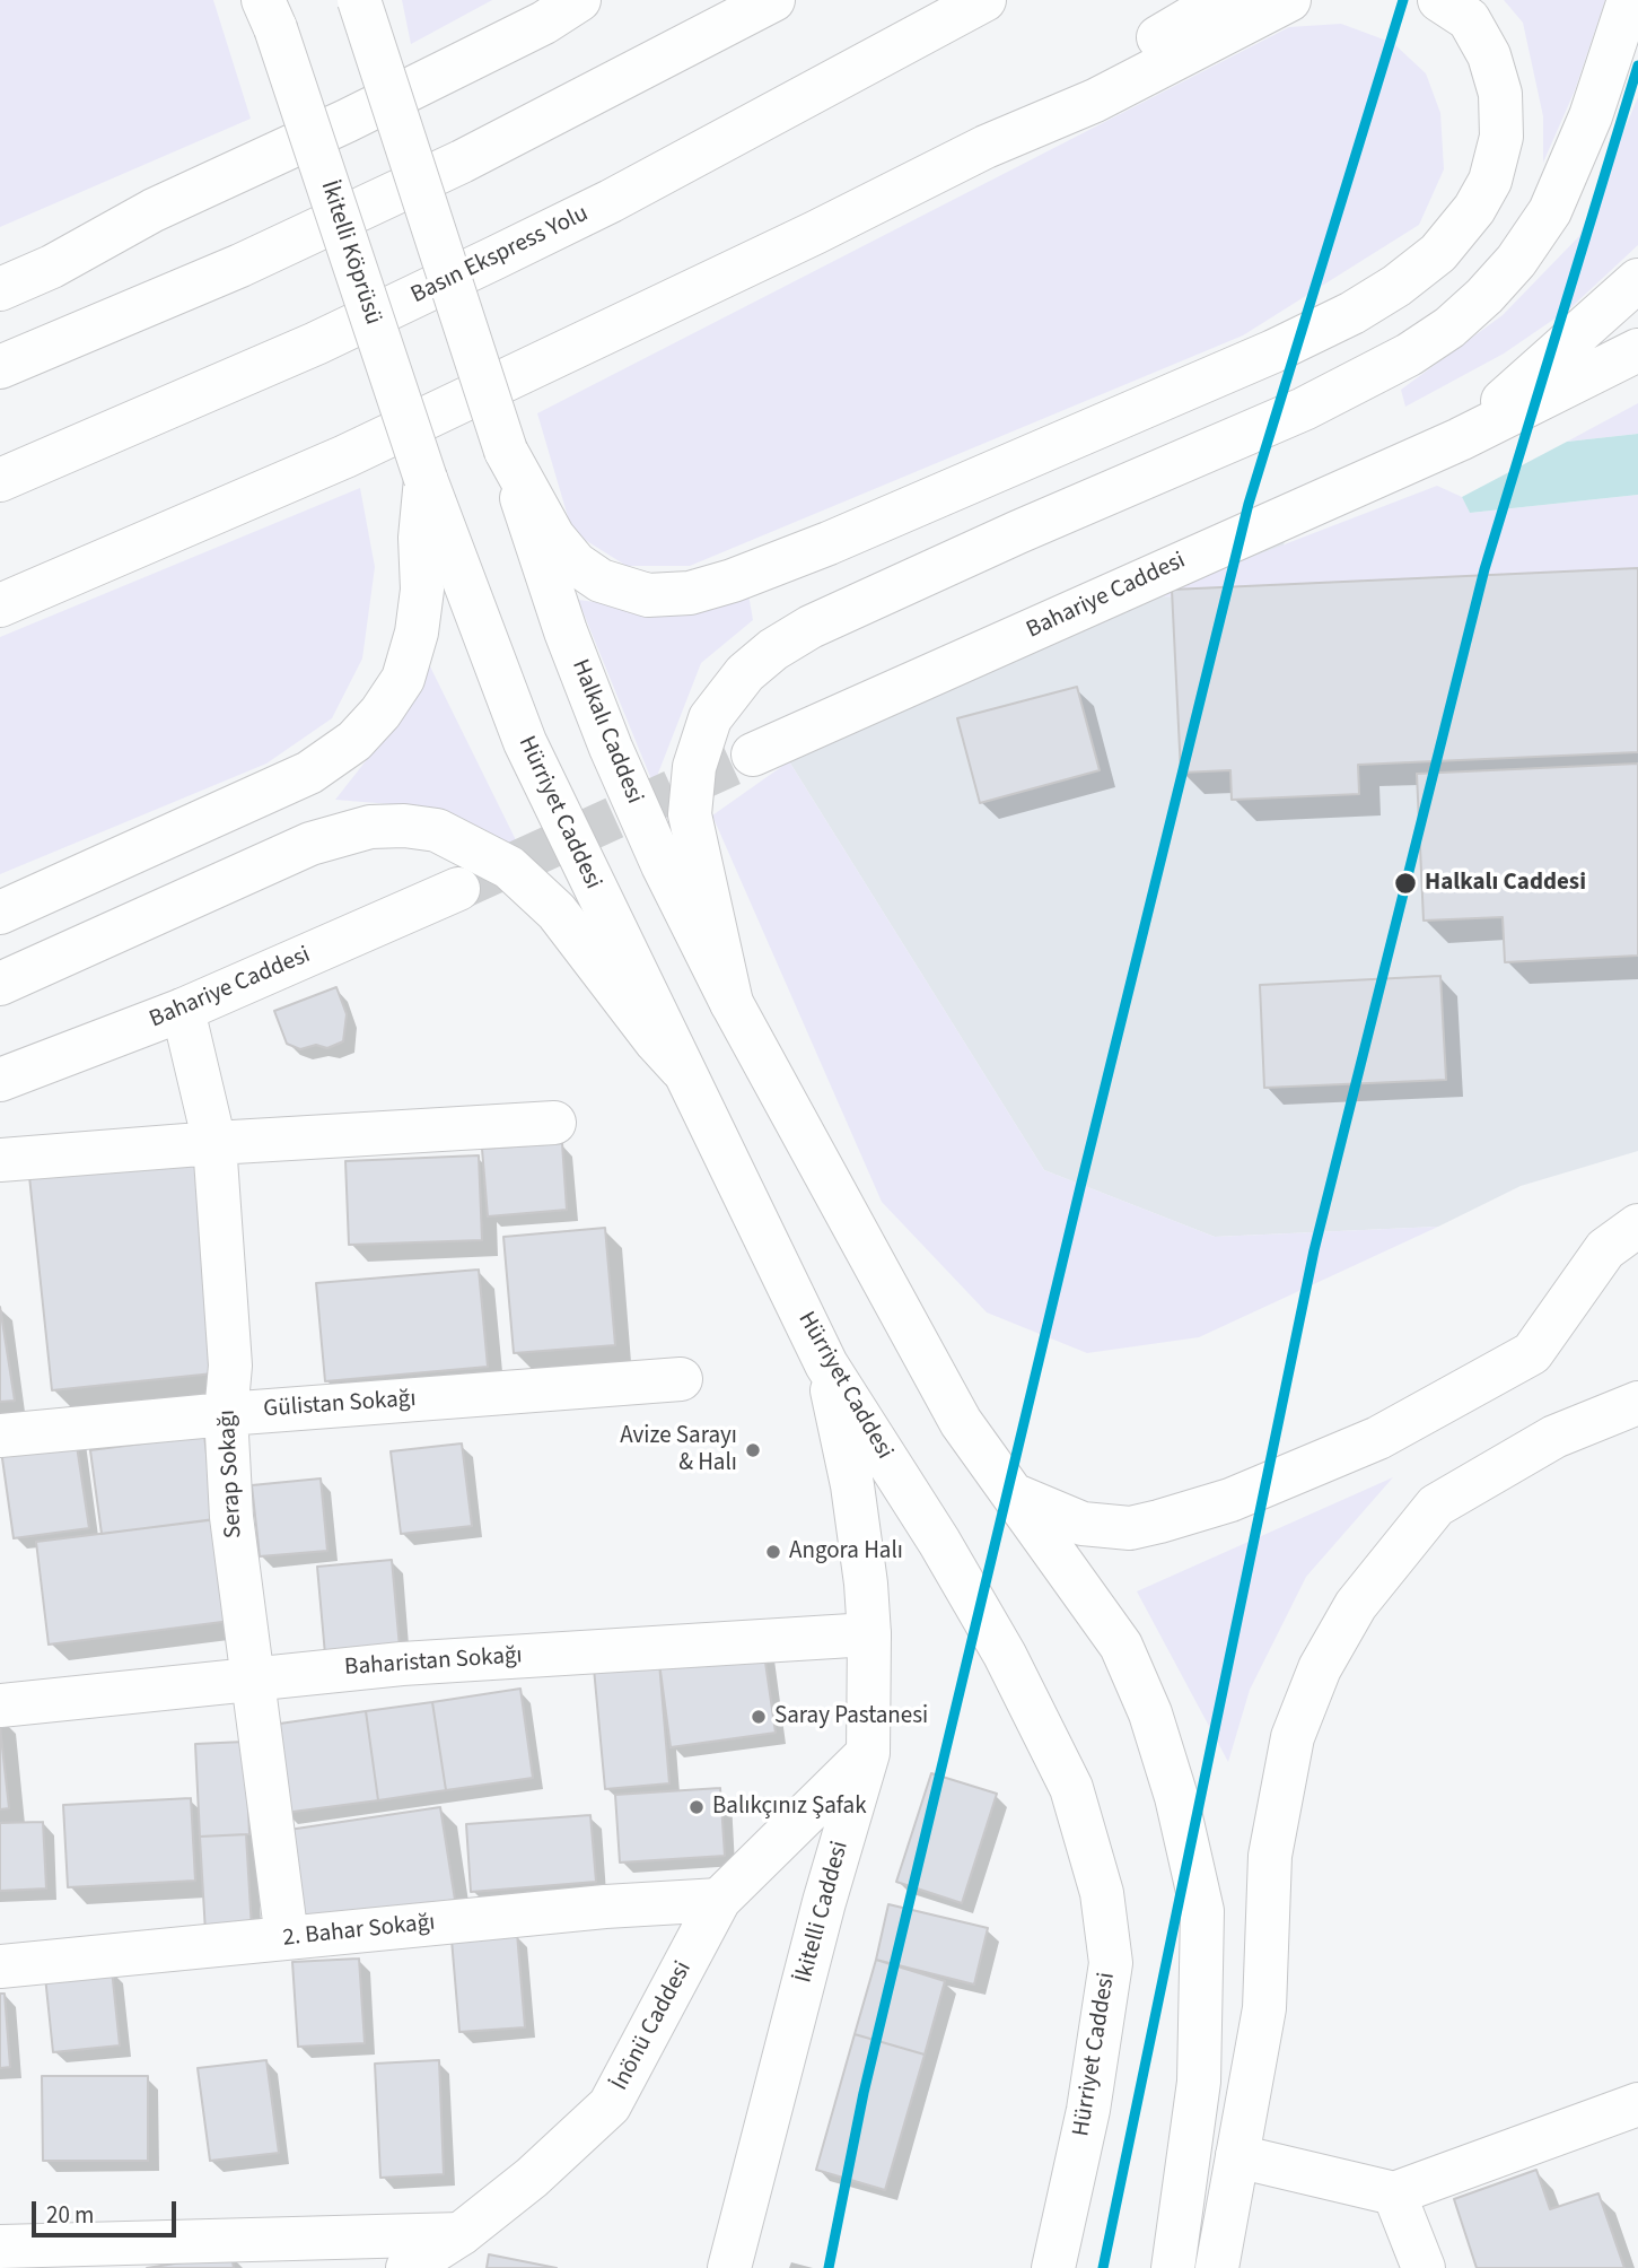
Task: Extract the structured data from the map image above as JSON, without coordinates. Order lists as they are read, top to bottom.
{
  "streets": {
    "main road": [
      "İkitelli Köprüsü",
      "Basın Ekspress Yolu",
      "Bahariye Caddesi",
      "Halkalı Caddesi",
      "Hürriyet Caddesi",
      "Gülistan Sokağı",
      "Serap Sokağı",
      "Baharistan Sokağı",
      "İkitelli Caddesi",
      "2. Bahar Sokağı",
      "İnönü Caddesi"
    ]
  },
  "crossings": [
    ["İkitelli Köprüsü", "Hürriyet Caddesi"],
    ["Bahariye Caddesi", "Serap Sokağı"],
    ["Hürriyet Caddesi", "İkitelli Caddesi"],
    ["Gülistan Sokağı", "Serap Sokağı"],
    ["Serap Sokağı", "Baharistan Sokağı"],
    ["Serap Sokağı", "2. Bahar Sokağı"],
    ["Baharistan Sokağı", "İkitelli Caddesi"],
    ["İkitelli Caddesi", "İnönü Caddesi"],
    ["2. Bahar Sokağı", "İnönü Caddesi"]
  ],
  "places": [
    "Halkalı Caddesi",
    "Avize Sarayı & Halı",
    "Angora Halı",
    "Saray Pastanesi",
    "Balıkçınız Şafak"
  ],
  "scale_bar": "20 m"
}
